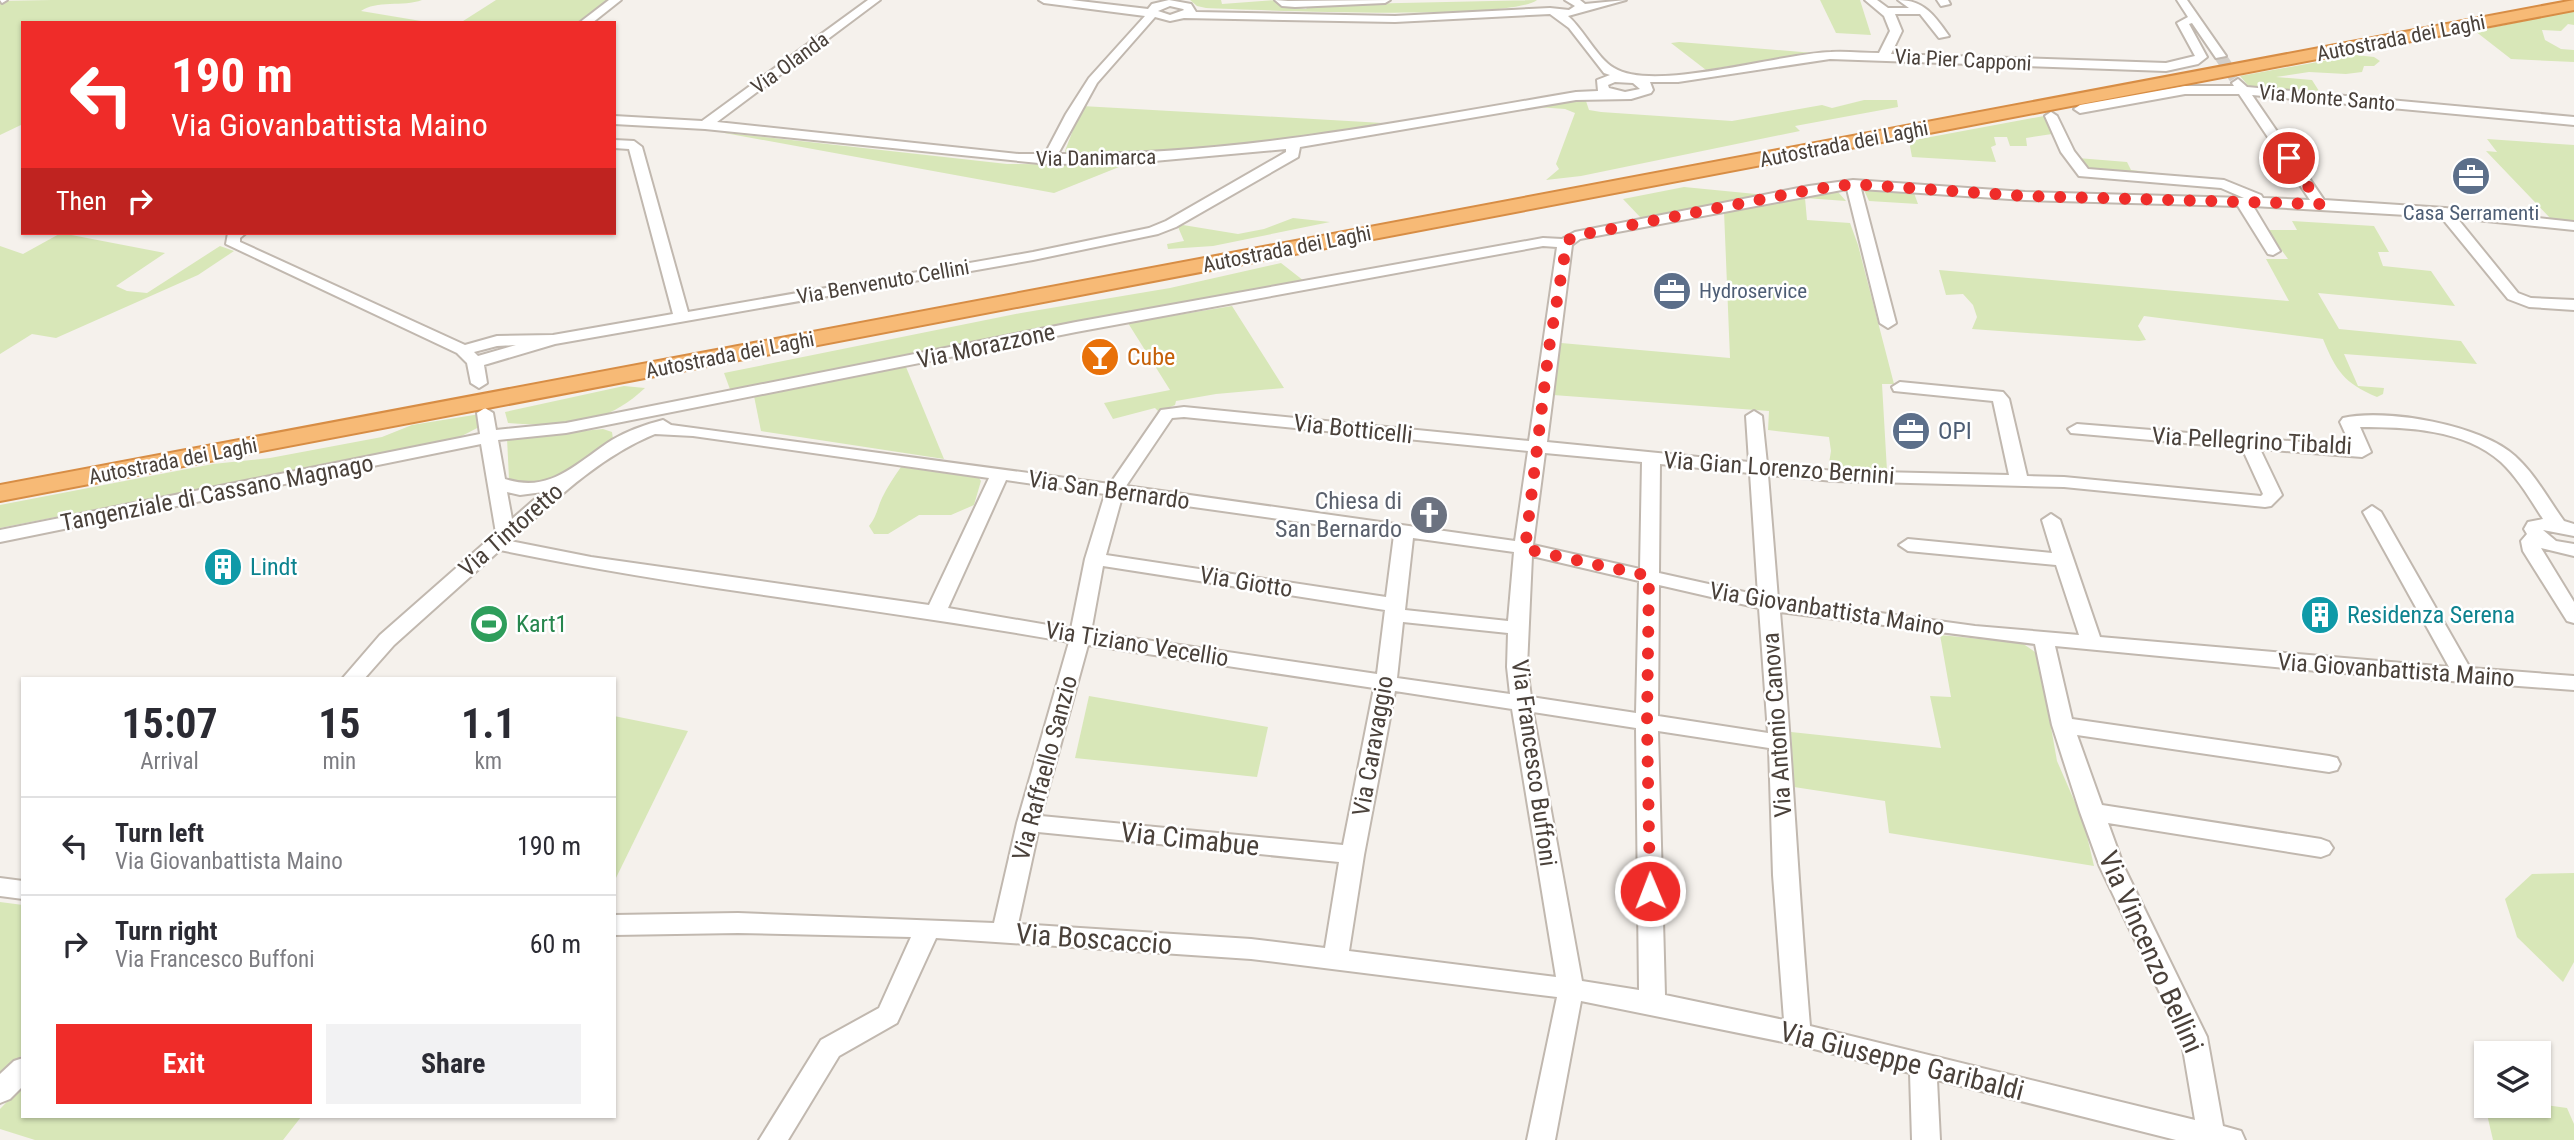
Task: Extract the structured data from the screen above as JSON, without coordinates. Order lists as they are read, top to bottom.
{
  "streets": {
    "highway": ["Autostrada dei Laghi"],
    "street": [
      "Via Pier Capponi",
      "Via Olanda",
      "Via Monte Santo",
      "Via Danimarca",
      "Via Benvenuto Cellini",
      "Via Morazzone",
      "Via Botticelli",
      "Via Pellegrino Tibaldi",
      "Via Gian Lorenzo Bernini",
      "Via San Bernardo",
      "Tangenziale di Cassano Magnago",
      "Via Tintoretto",
      "Via Giotto",
      "Via Giovanbattista Maino",
      "Via Tiziano Vecellio",
      "Via Antonio Canova",
      "Via Caravaggio",
      "Via Francesco Buffoni",
      "Via Raffaello Sanzio",
      "Via Cimabue",
      "Via Boscaccio",
      "Via Vincenzo Bellini",
      "Via Giuseppe Garibaldi"
    ]
  },
  "crossings": [
    ["Via Pier Capponi", "Via Danimarca"],
    ["Via Olanda", "Via Danimarca"],
    ["Via Danimarca", "Via Benvenuto Cellini"],
    ["Via Morazzone", "Tangenziale di Cassano Magnago"],
    ["Via Morazzone", "Via Tintoretto"],
    ["Via Morazzone", "Via Francesco Buffoni"],
    ["Via Botticelli", "Via Gian Lorenzo Bernini"],
    ["Via Botticelli", "Via Francesco Buffoni"],
    ["Via Botticelli", "Via Raffaello Sanzio"],
    ["Via Pellegrino Tibaldi", "Via Gian Lorenzo Bernini"],
    ["Via Gian Lorenzo Bernini", "Via Antonio Canova"],
    ["Via Gian Lorenzo Bernini", "Via Francesco Buffoni"],
    ["Via San Bernardo", "Via Tintoretto"],
    ["Via San Bernardo", "Via Giovanbattista Maino"],
    ["Via San Bernardo", "Via Caravaggio"],
    ["Via San Bernardo", "Via Francesco Buffoni"],
    ["Via San Bernardo", "Via Raffaello Sanzio"],
    ["Via Tintoretto", "Via Tiziano Vecellio"],
    ["Via Giotto", "Via Caravaggio"],
    ["Via Giotto", "Via Francesco Buffoni"],
    ["Via Giotto", "Via Raffaello Sanzio"],
    ["Via Giovanbattista Maino", "Via Antonio Canova"],
    ["Via Giovanbattista Maino", "Via Francesco Buffoni"],
    ["Via Giovanbattista Maino", "Via Vincenzo Bellini"],
    ["Via Tiziano Vecellio", "Via Antonio Canova"],
    ["Via Tiziano Vecellio", "Via Caravaggio"],
    ["Via Tiziano Vecellio", "Via Francesco Buffoni"],
    ["Via Tiziano Vecellio", "Via Raffaello Sanzio"],
    ["Via Antonio Canova", "Via Giuseppe Garibaldi"],
    ["Via Caravaggio", "Via Cimabue"],
    ["Via Caravaggio", "Via Boscaccio"],
    ["Via Francesco Buffoni", "Via Boscaccio"],
    ["Via Francesco Buffoni", "Via Giuseppe Garibaldi"],
    ["Via Raffaello Sanzio", "Via Cimabue"],
    ["Via Raffaello Sanzio", "Via Boscaccio"],
    ["Via Boscaccio", "Via Giuseppe Garibaldi"],
    ["Via Vincenzo Bellini", "Via Giuseppe Garibaldi"]
  ],
  "places": {
    "office": ["Casa Serramenti", "Hydroservice", "OPI"],
    "bar": ["Cube"],
    "church": ["Chiesa di San Bernardo"],
    "building": ["Lindt", "Residenza Serena"],
    "sports": ["Kart1"]
  },
  "page": {
    "turn": ["190 m", "Via Giovanbattista Maino"],
    "then": "Then",
    "eta": [
      "15:07",
      "Arrival",
      "15",
      "min",
      "1.1",
      "km"
    ],
    "list": [
      {
        "name": "Turn left",
        "note": "Via Giovanbattista Maino",
        "value": "190 m"
      },
      {
        "name": "Turn right",
        "note": "Via Francesco Buffoni",
        "value": "60 m"
      }
    ],
    "buttons": ["Exit", "Share"]
  }
}
